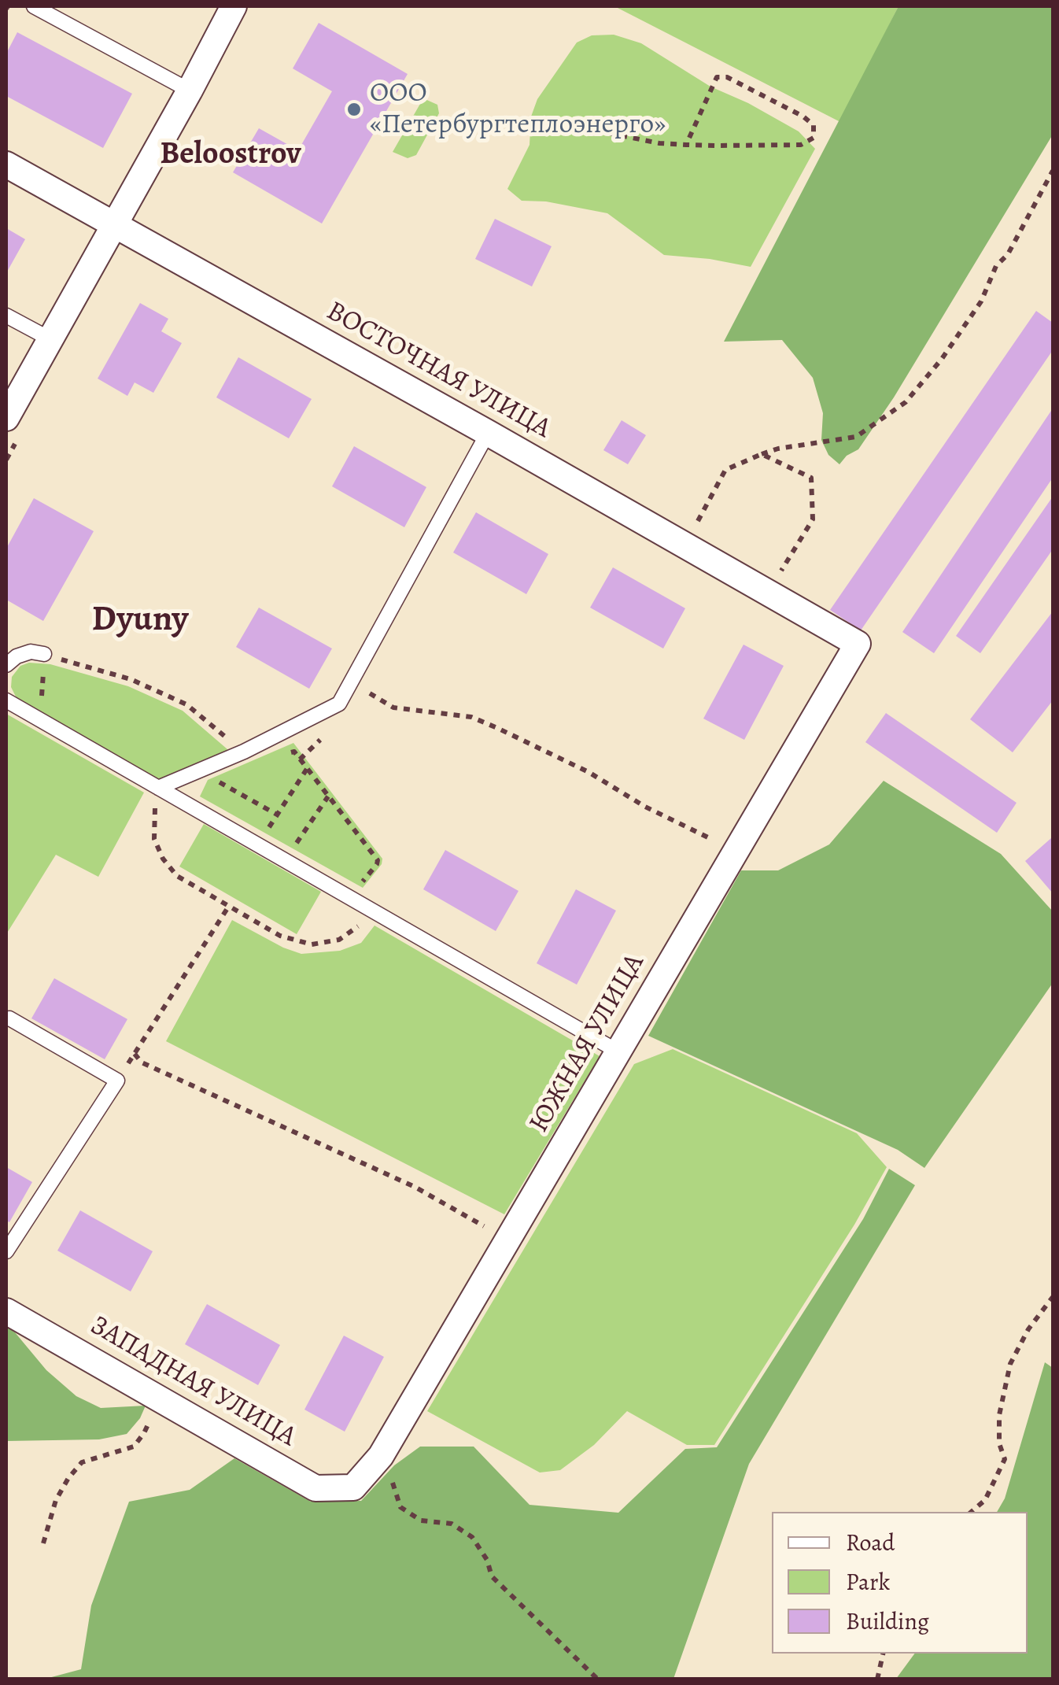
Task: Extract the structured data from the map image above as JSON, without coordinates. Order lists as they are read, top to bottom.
{
  "streets": {
    "street": ["ВОСТОЧНАЯ УЛИЦА", "ЮЖНАЯ УЛИЦА", "ЗАПАДНАЯ УЛИЦА"]
  },
  "crossings": [
    ["ВОСТОЧНАЯ УЛИЦА", "ЮЖНАЯ УЛИЦА"],
    ["ЮЖНАЯ УЛИЦА", "ЗАПАДНАЯ УЛИЦА"]
  ],
  "districts": ["Beloostrov", "Dyuny"],
  "places": ["ООО «Петербургтеплоэнерго»"],
  "legend": ["Road", "Park", "Building"]
}
